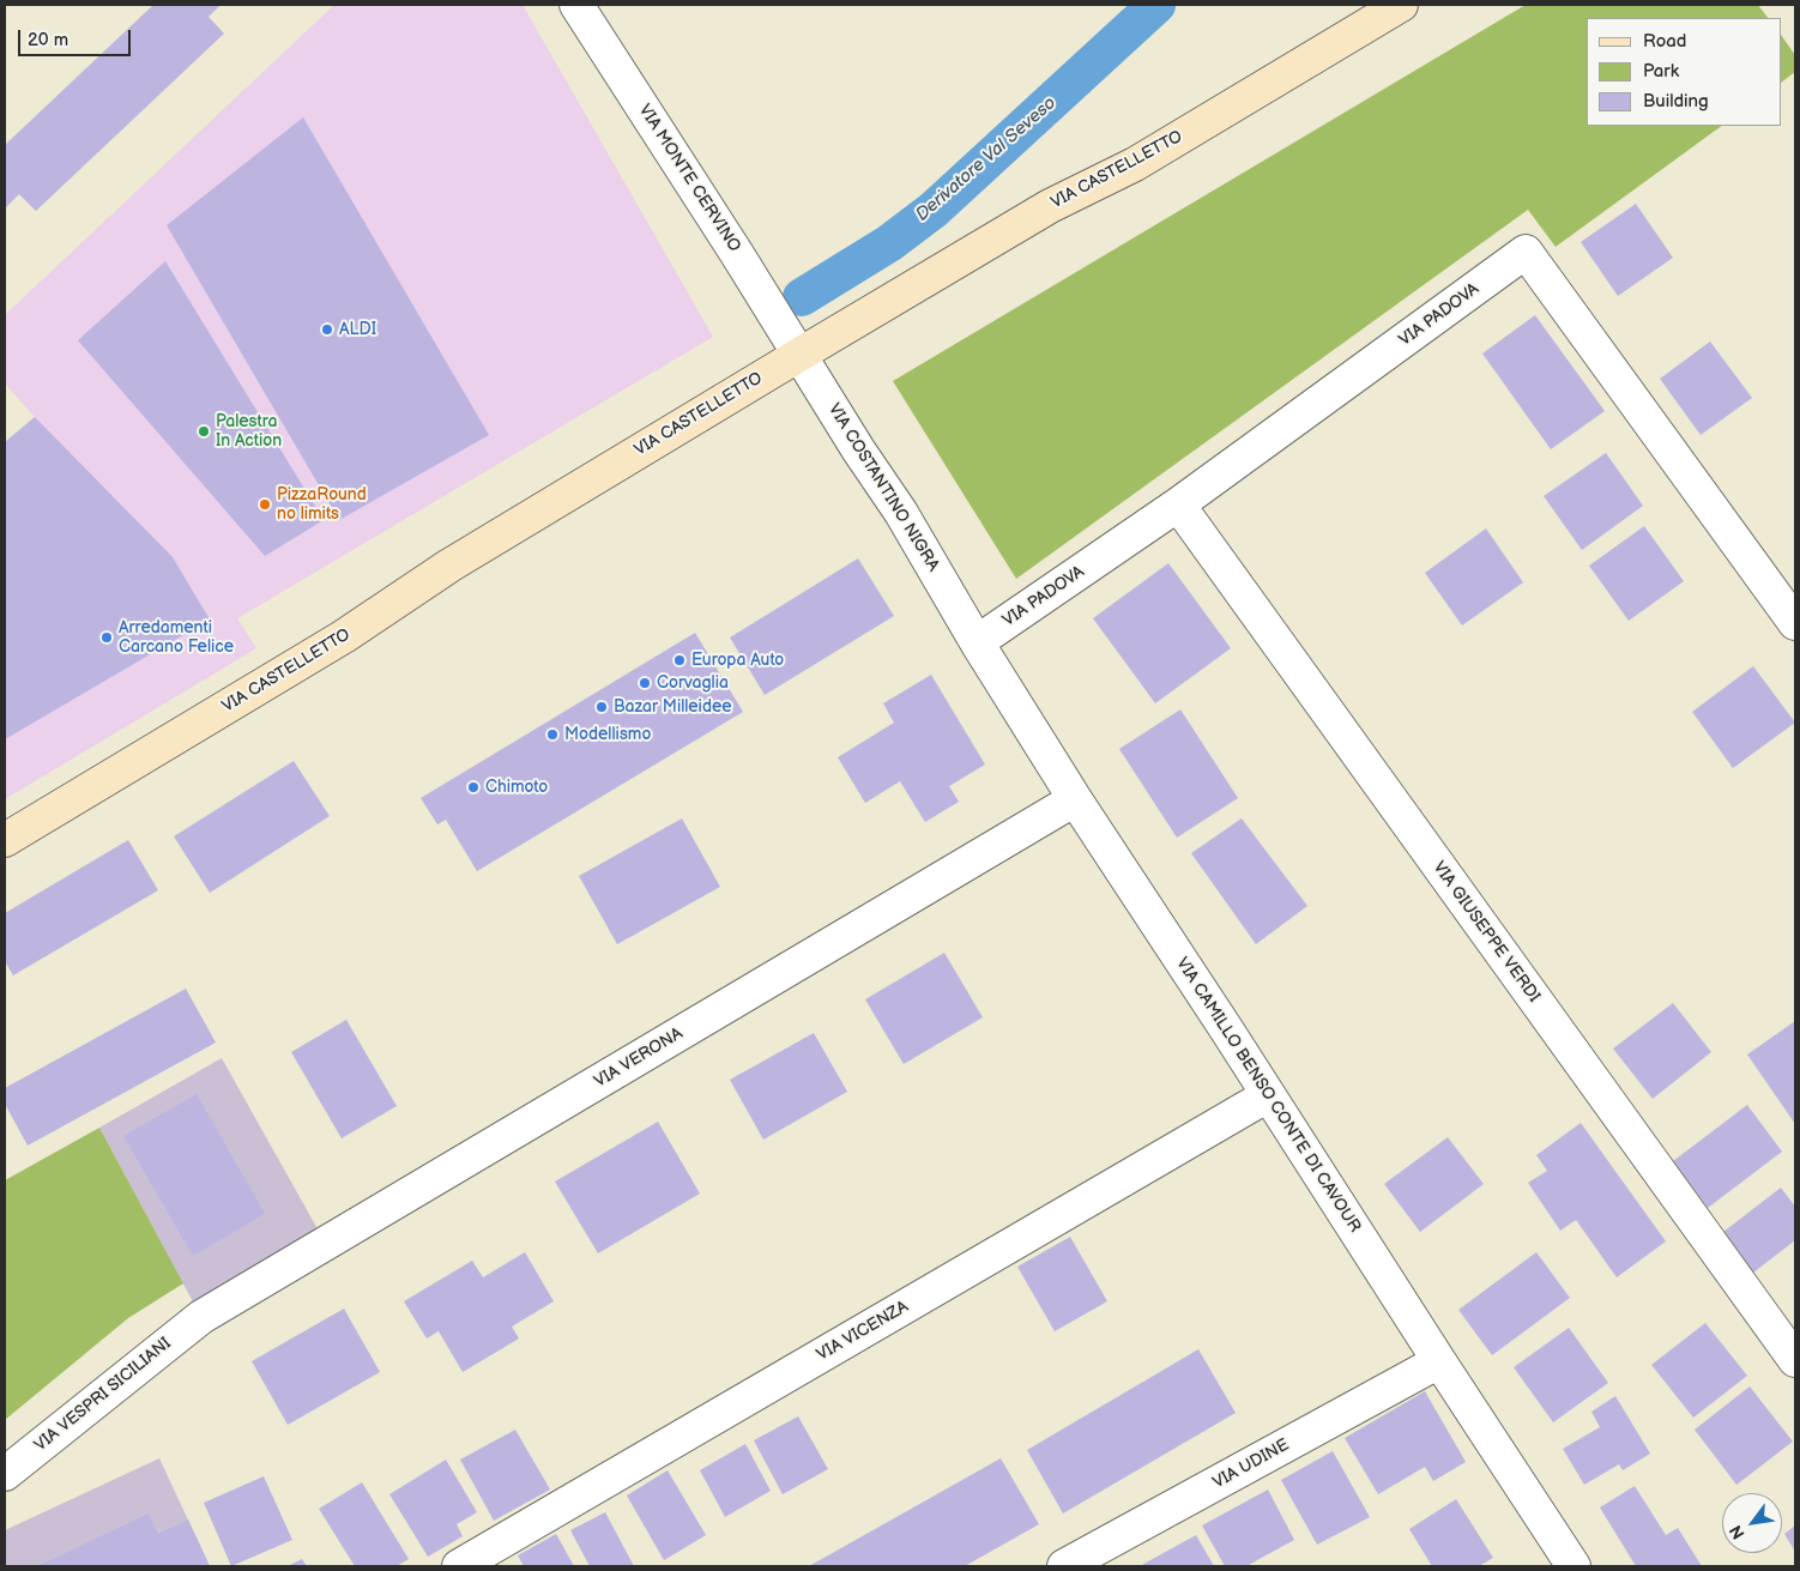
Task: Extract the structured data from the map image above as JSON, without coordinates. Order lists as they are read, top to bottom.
{
  "streets": {
    "main road": ["VIA CASTELLETTO"],
    "street": [
      "VIA MONTE CERVINO",
      "VIA PADOVA",
      "VIA COSTANTINO NIGRA",
      "VIA GIUSEPPE VERDI",
      "VIA VERONA",
      "VIA CAMILLO BENSO CONTE DI CAVOUR",
      "VIA VICENZA",
      "VIA VESPRI SICILIANI",
      "VIA UDINE"
    ]
  },
  "crossings": [
    ["VIA CASTELLETTO", "VIA MONTE CERVINO"],
    ["VIA CASTELLETTO", "VIA COSTANTINO NIGRA"],
    ["VIA MONTE CERVINO", "VIA COSTANTINO NIGRA"],
    ["VIA PADOVA", "VIA COSTANTINO NIGRA"],
    ["VIA PADOVA", "VIA GIUSEPPE VERDI"],
    ["VIA PADOVA", "VIA CAMILLO BENSO CONTE DI CAVOUR"],
    ["VIA COSTANTINO NIGRA", "VIA CAMILLO BENSO CONTE DI CAVOUR"],
    ["VIA VERONA", "VIA CAMILLO BENSO CONTE DI CAVOUR"],
    ["VIA VERONA", "VIA VESPRI SICILIANI"],
    ["VIA CAMILLO BENSO CONTE DI CAVOUR", "VIA VICENZA"],
    ["VIA CAMILLO BENSO CONTE DI CAVOUR", "VIA UDINE"]
  ],
  "water": ["Derivatore Val Seveso"],
  "places": [
    "ALDI",
    "Palestra In Action",
    "PizzaRound no limits",
    "Arredamenti Carcano Felice",
    "Europa Auto",
    "Corvaglia",
    "Bazar Milleidee",
    "Modellismo",
    "Chimoto"
  ],
  "legend": ["Road", "Park", "Building"],
  "scale_bar": "20 m",
  "north": "bottom left"
}
